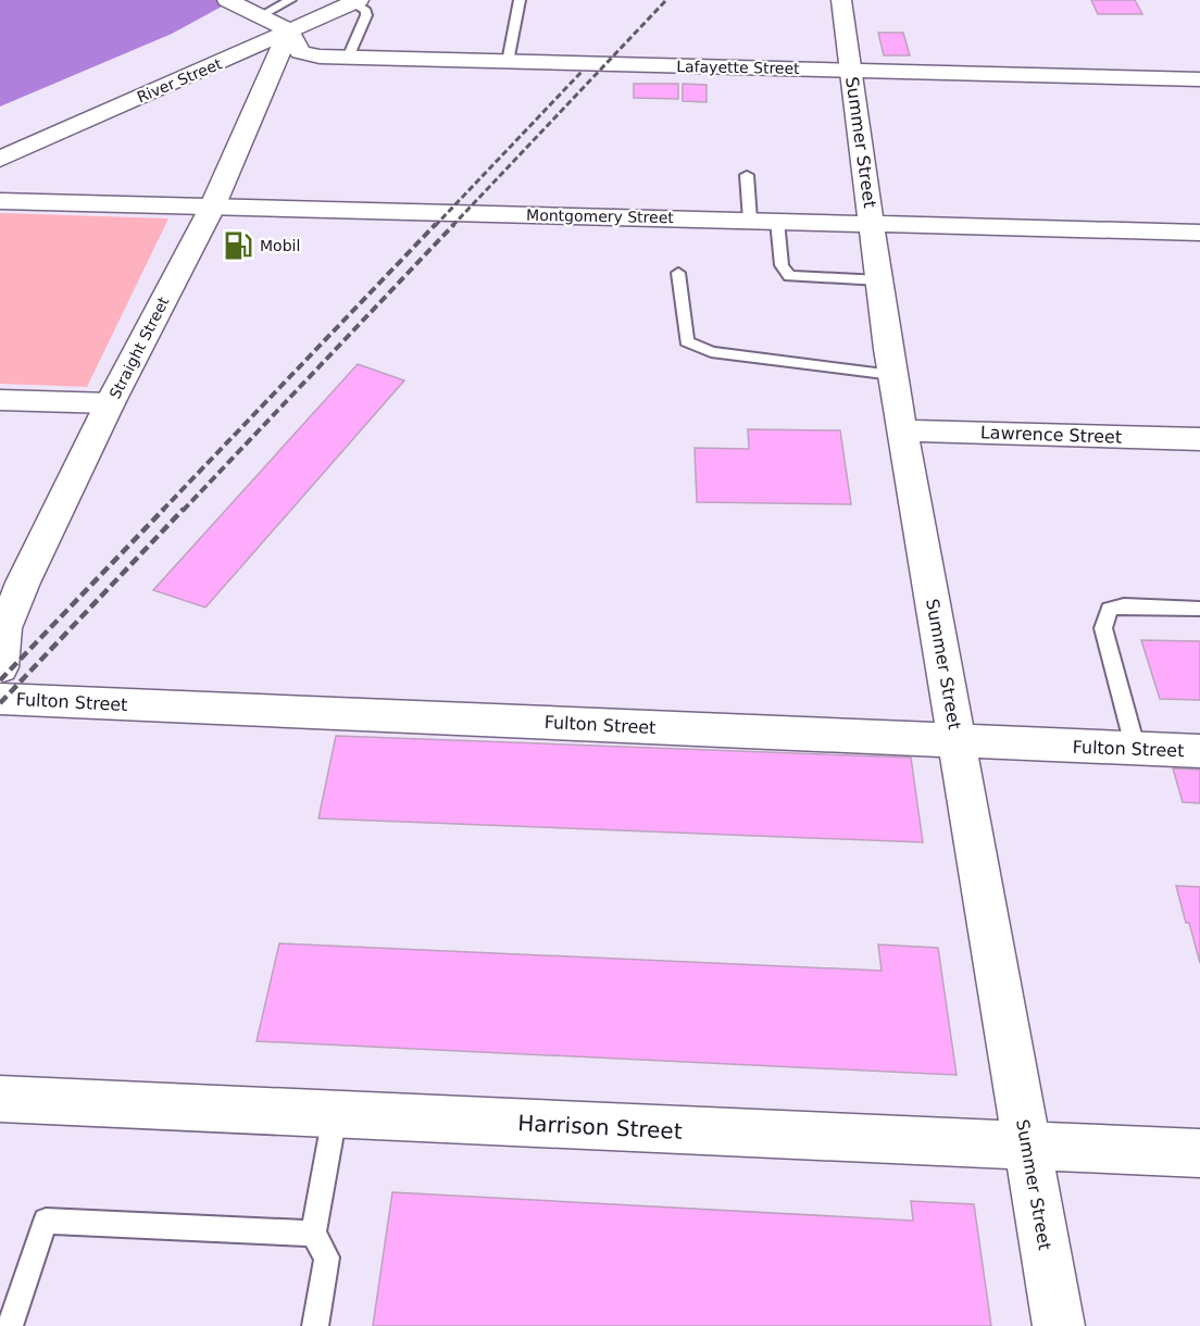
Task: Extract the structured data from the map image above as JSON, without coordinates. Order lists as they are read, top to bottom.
{
  "streets": {
    "street": [
      "Lafayette Street",
      "River Street",
      "Summer Street",
      "Montgomery Street",
      "Straight Street",
      "Lawrence Street",
      "Fulton Street",
      "Harrison Street"
    ]
  },
  "crossings": [
    ["Lafayette Street", "River Street"],
    ["Lafayette Street", "Summer Street"],
    ["Lafayette Street", "Straight Street"],
    ["River Street", "Straight Street"],
    ["Summer Street", "Montgomery Street"],
    ["Summer Street", "Lawrence Street"],
    ["Summer Street", "Fulton Street"],
    ["Summer Street", "Harrison Street"],
    ["Montgomery Street", "Straight Street"]
  ],
  "places": {
    "fuel station": ["Mobil"]
  }
}
